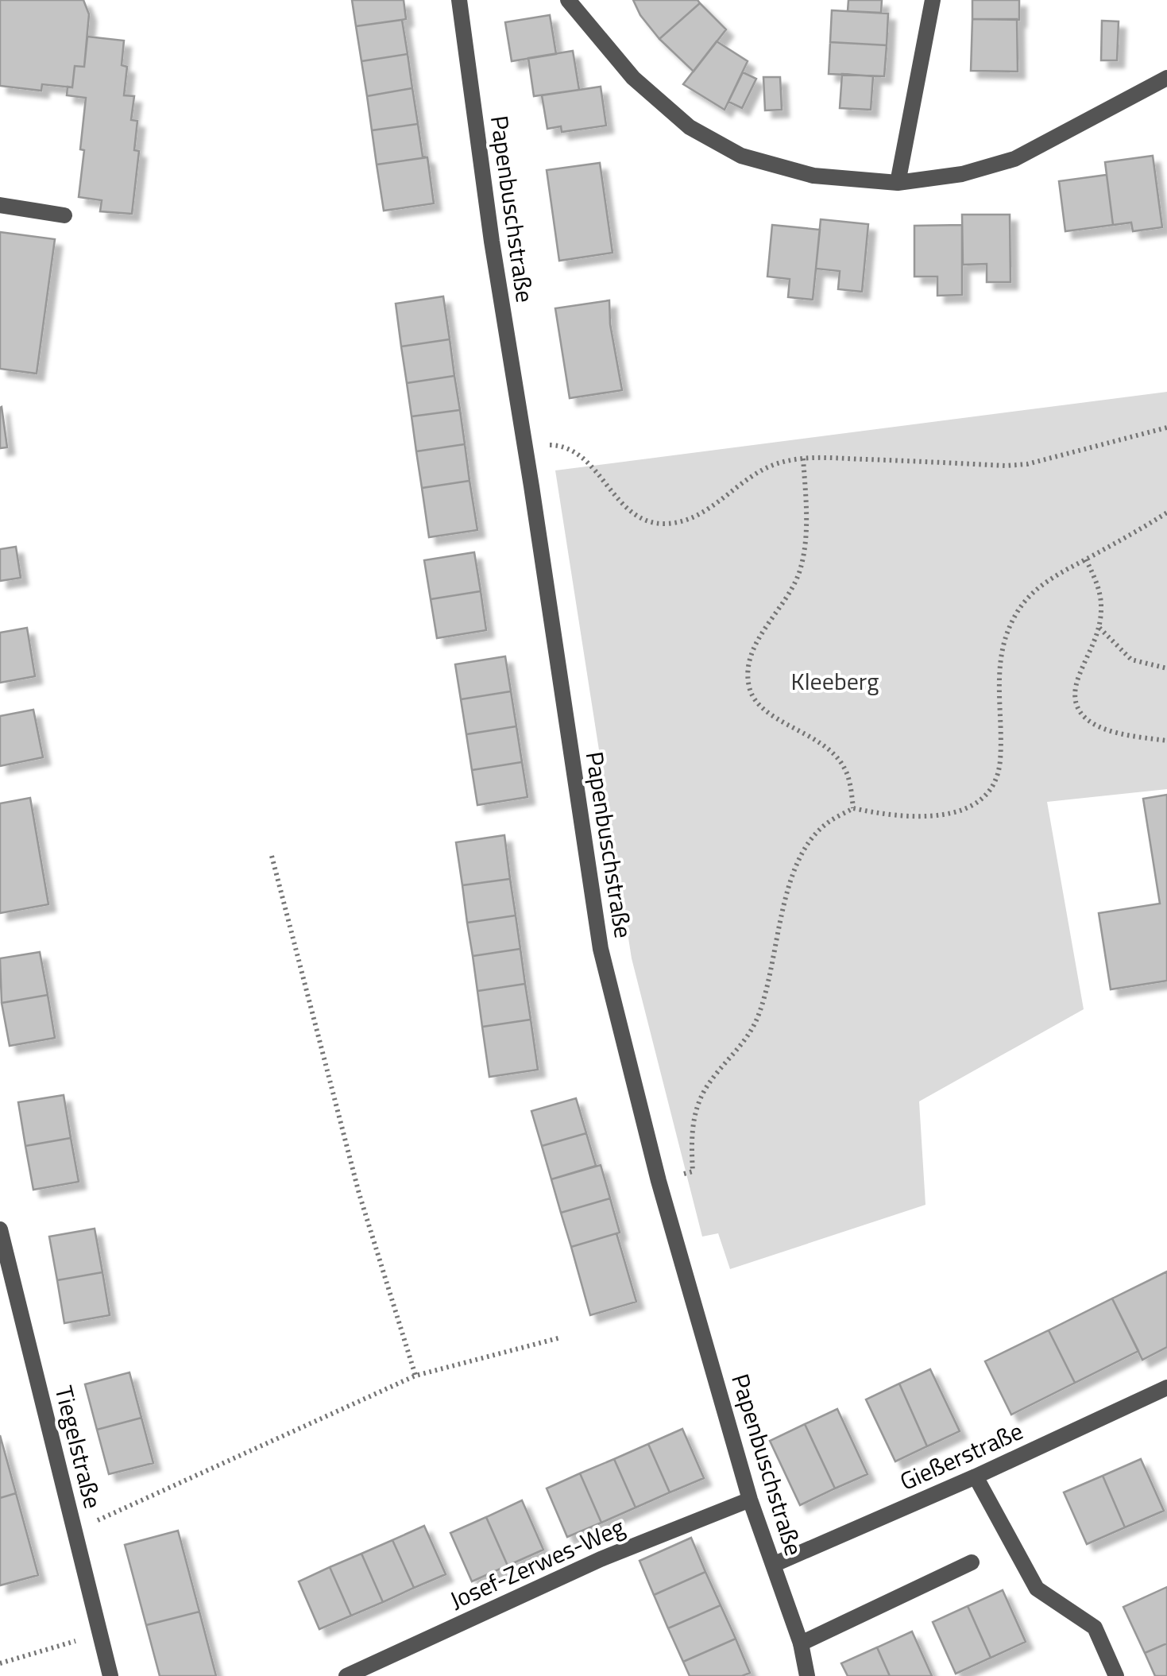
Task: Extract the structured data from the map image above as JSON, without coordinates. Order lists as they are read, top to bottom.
{
  "streets": {
    "street": [
      "Papenbuschstraße",
      "Tiegelstraße",
      "Gießerstraße",
      "Josef-Zerwes-Weg"
    ]
  },
  "crossings": [
    ["Papenbuschstraße", "Gießerstraße"],
    ["Papenbuschstraße", "Josef-Zerwes-Weg"]
  ],
  "parks": ["Kleeberg"]
}
